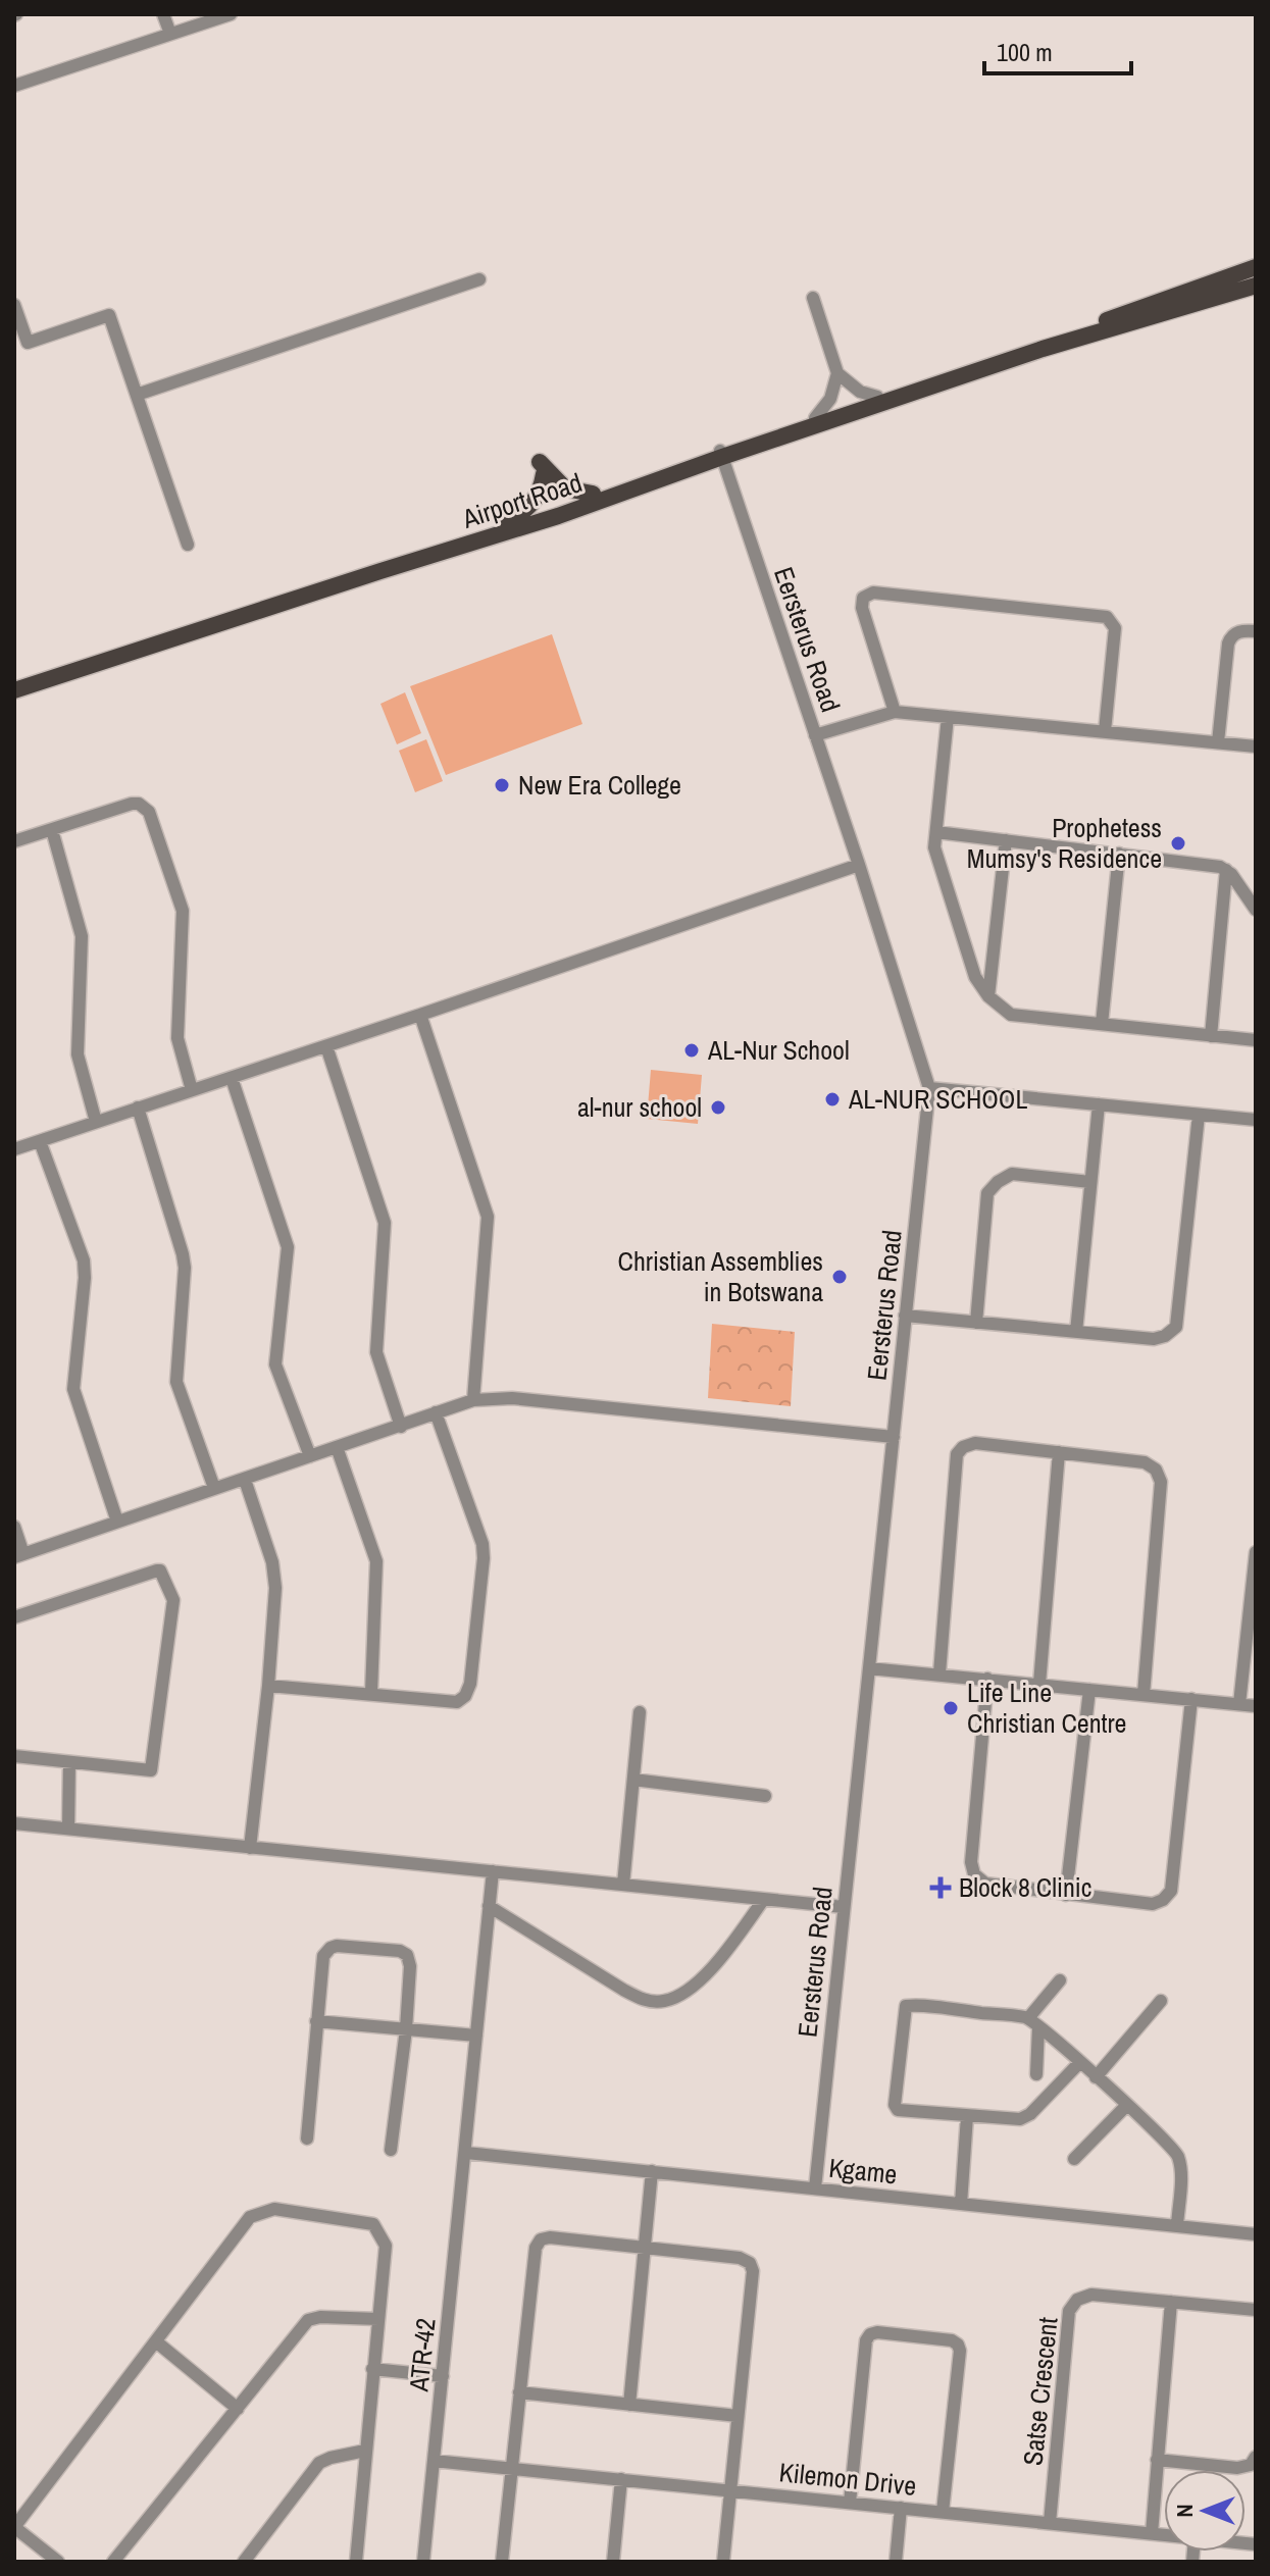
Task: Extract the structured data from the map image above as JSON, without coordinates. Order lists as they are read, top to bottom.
{
  "streets": {
    "main road": ["Airport Road"],
    "street": [
      "Eersterus Road",
      "Kgame",
      "ATR-42",
      "Satse Crescent",
      "Kilemon Drive"
    ]
  },
  "crossings": [
    ["Airport Road", "Eersterus Road"],
    ["Eersterus Road", "Kgame"],
    ["Kgame", "ATR-42"],
    ["ATR-42", "Kilemon Drive"],
    ["Satse Crescent", "Kilemon Drive"]
  ],
  "places": {
    "other": [
      "New Era College",
      "Prophetess Mumsy's Residence",
      "AL-Nur School",
      "AL-NUR SCHOOL",
      "al-nur school",
      "Christian Assemblies in Botswana",
      "Life Line Christian Centre"
    ],
    "health": ["Block 8 Clinic"]
  },
  "scale_bar": "100 m",
  "north": "left"
}
